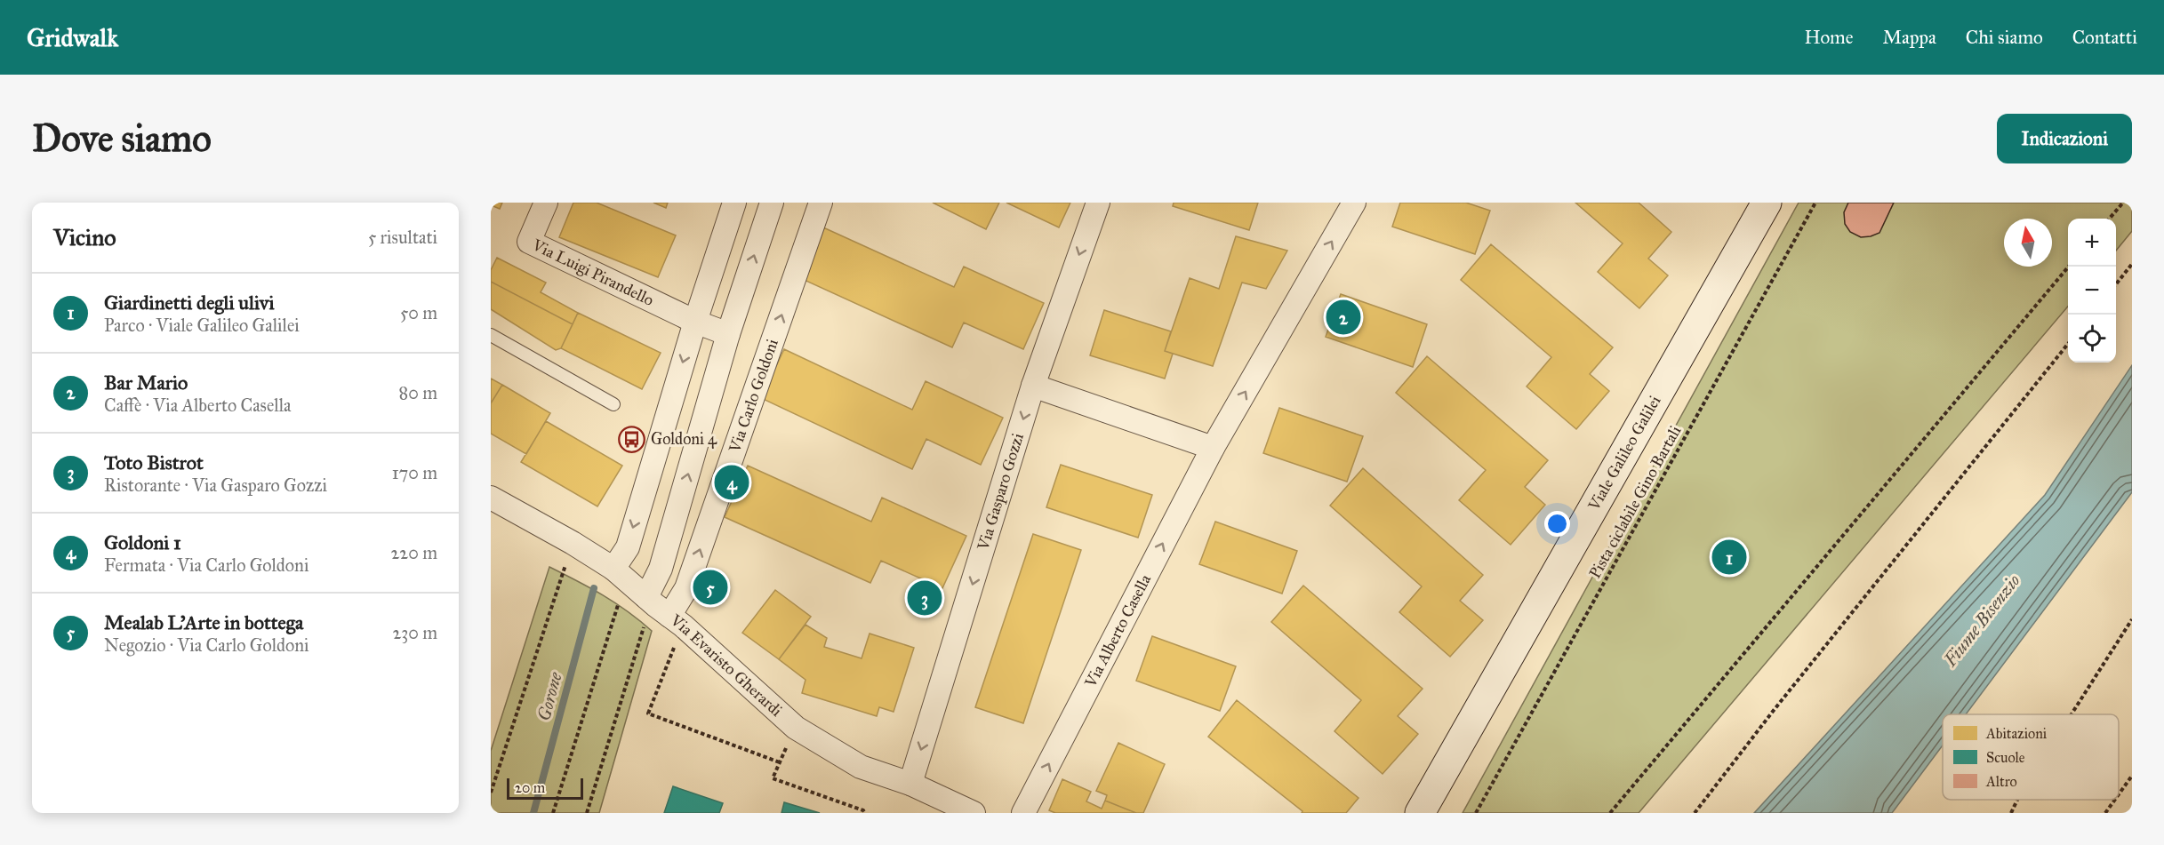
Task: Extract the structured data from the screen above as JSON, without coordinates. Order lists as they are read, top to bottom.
{
  "streets": {
    "main road": ["Viale Galileo Galilei"],
    "street": [
      "Via Luigi Pirandello",
      "Via Carlo Goldoni",
      "Via Gasparo Gozzi",
      "Via Alberto Casella",
      "Via Evaristo Gherardi"
    ],
    "path": ["Pista ciclabile Gino Bartali"]
  },
  "crossings": [
    ["Via Carlo Goldoni", "Via Evaristo Gherardi"],
    ["Via Gasparo Gozzi", "Via Evaristo Gherardi"]
  ],
  "one_way": ["Via Gasparo Gozzi", "Via Alberto Casella"],
  "water": ["Fiume Bisenzio", "Gorone"],
  "places": {
    "bus stop": ["Goldoni 4"]
  },
  "legend": ["Abitazioni", "Scuole", "Altro"],
  "scale_bar": "20 m",
  "north": "top",
  "page": {
    "header": "Gridwalk",
    "nav": [
      "Home",
      "Mappa",
      "Chi siamo",
      "Contatti"
    ],
    "buttons": "Indicazioni",
    "title": "Dove siamo",
    "heading": ["Vicino", "5 risultati"],
    "map_buttons": ["+", "−"],
    "list": [
      {
        "mark": "1",
        "name": "Giardinetti degli ulivi",
        "note": "Parco · Viale Galileo Galilei",
        "value": "50 m"
      },
      {
        "mark": "2",
        "name": "Bar Mario",
        "note": "Caffè · Via Alberto Casella",
        "value": "80 m"
      },
      {
        "mark": "3",
        "name": "Toto Bistrot",
        "note": "Ristorante · Via Gasparo Gozzi",
        "value": "170 m"
      },
      {
        "mark": "4",
        "name": "Goldoni 1",
        "note": "Fermata · Via Carlo Goldoni",
        "value": "220 m"
      },
      {
        "mark": "5",
        "name": "Mealab L'Arte in bottega",
        "note": "Negozio · Via Carlo Goldoni",
        "value": "230 m"
      }
    ],
    "pins": [
      "2",
      "4",
      "1",
      "5",
      "3"
    ],
    "scale": "20 m"
  }
}
